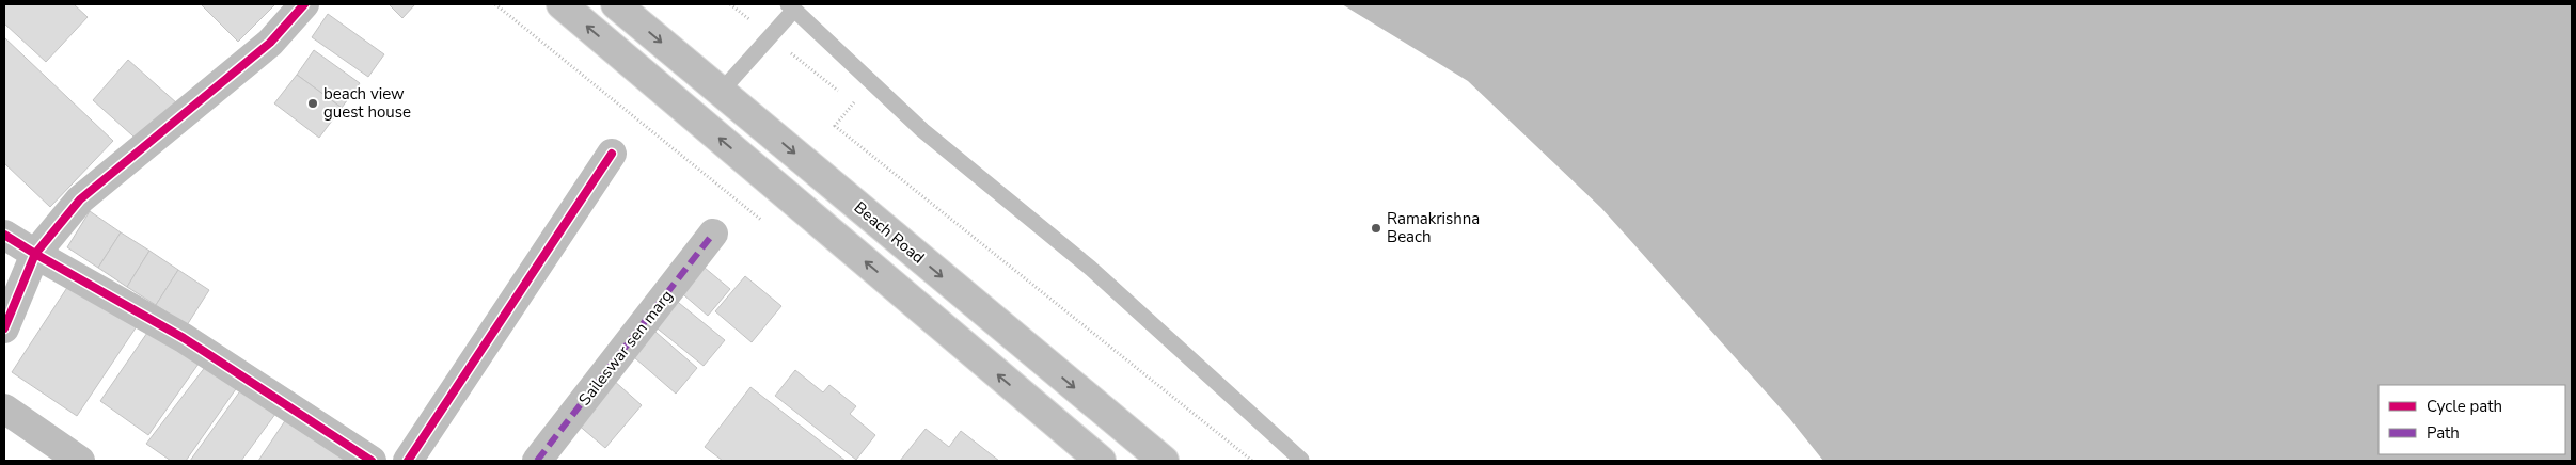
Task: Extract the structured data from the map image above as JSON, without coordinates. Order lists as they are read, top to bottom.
{
  "streets": {
    "street": ["Beach Road", "Saileswar sen marg"]
  },
  "places": ["beach view guest house", "Ramakrishna Beach"],
  "legend": ["Cycle path", "Path"]
}
